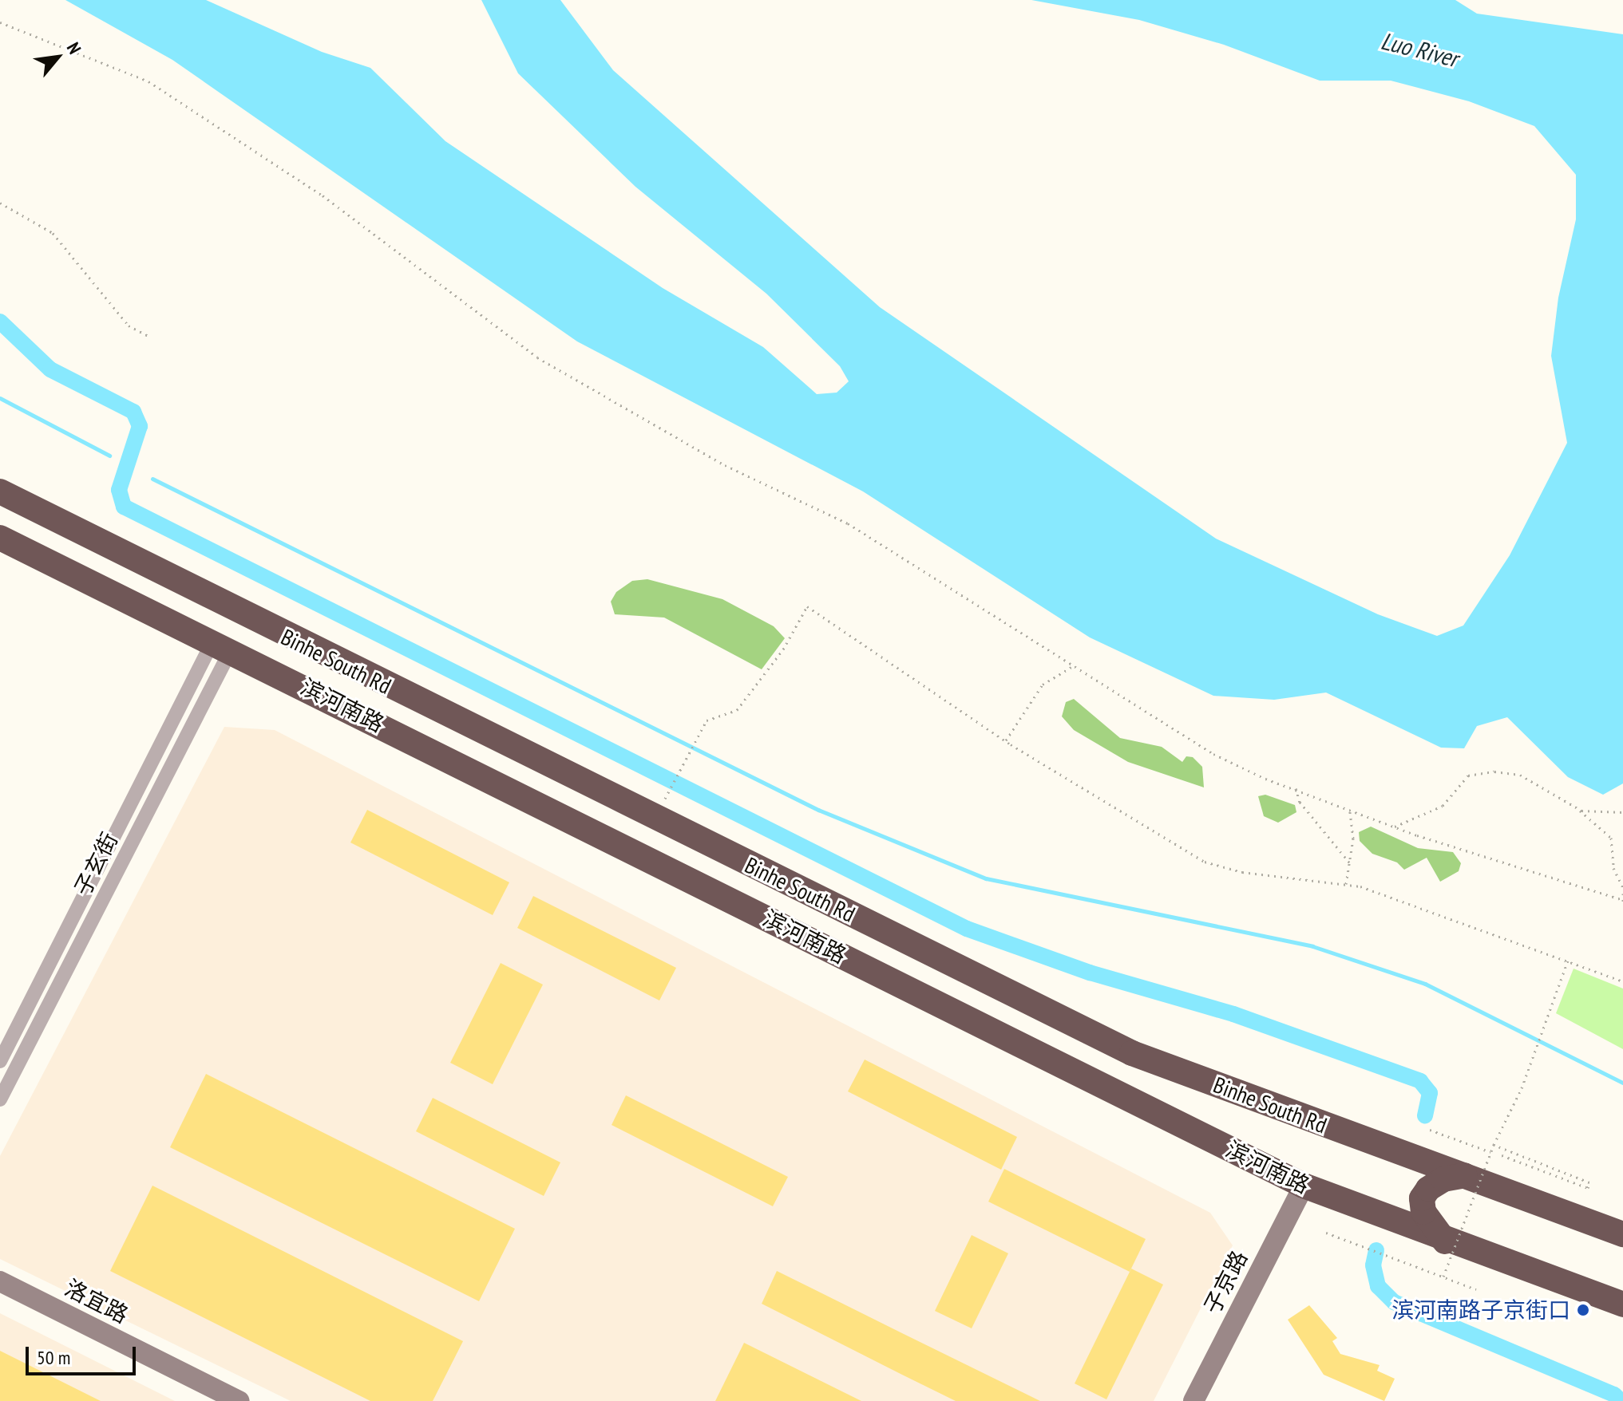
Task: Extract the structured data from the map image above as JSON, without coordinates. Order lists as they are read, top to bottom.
{
  "streets": {
    "highway": ["Binhe South Rd", "滨河南路"],
    "street": ["子玄街", "子京路", "洛宜路"]
  },
  "crossings": [
    ["滨河南路", "子玄街"],
    ["滨河南路", "子京路"]
  ],
  "water": ["Luo River"],
  "places": ["滨河南路子京街口"],
  "scale_bar": "50 m",
  "north": "top right"
}
